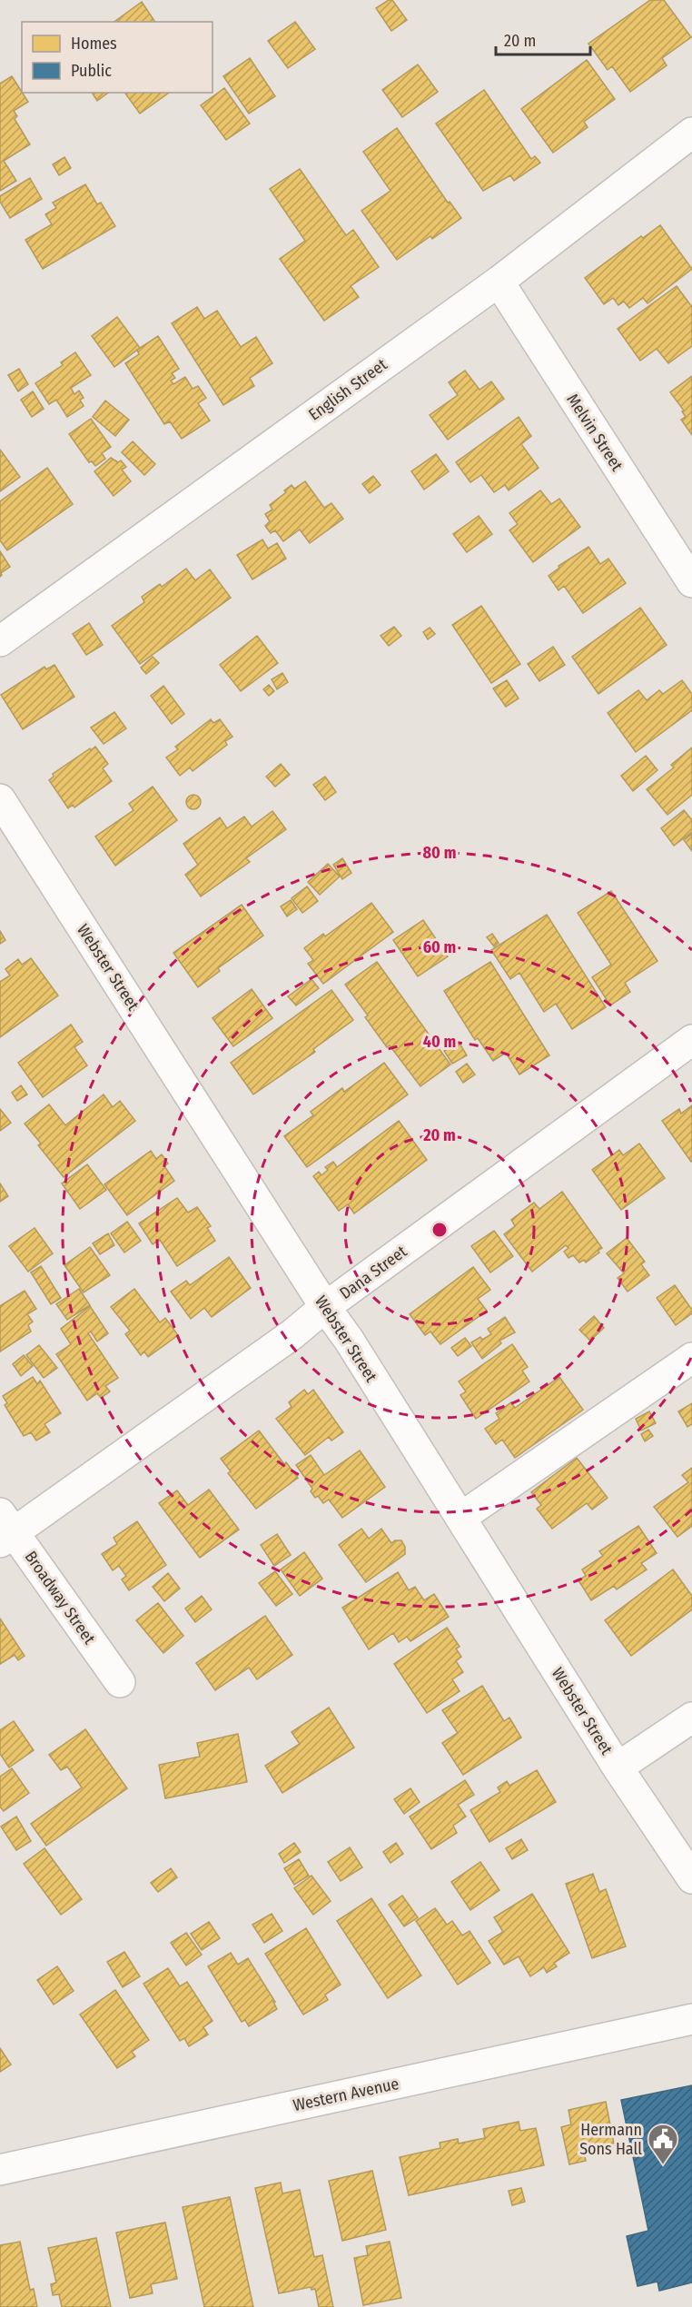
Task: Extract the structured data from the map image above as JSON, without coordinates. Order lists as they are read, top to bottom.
{
  "streets": {
    "street": [
      "English Street",
      "Melvin Street",
      "Webster Street",
      "Dana Street",
      "Broadway Street",
      "Western Avenue"
    ]
  },
  "crossings": [
    ["English Street", "Melvin Street"],
    ["Webster Street", "Dana Street"],
    ["Dana Street", "Broadway Street"]
  ],
  "places": {
    "public building": ["Hermann Sons Hall"]
  },
  "legend": ["Homes", "Public"],
  "scale_bar": "20 m",
  "rings": [
    "80 m",
    "60 m",
    "40 m",
    "20 m"
  ]
}
